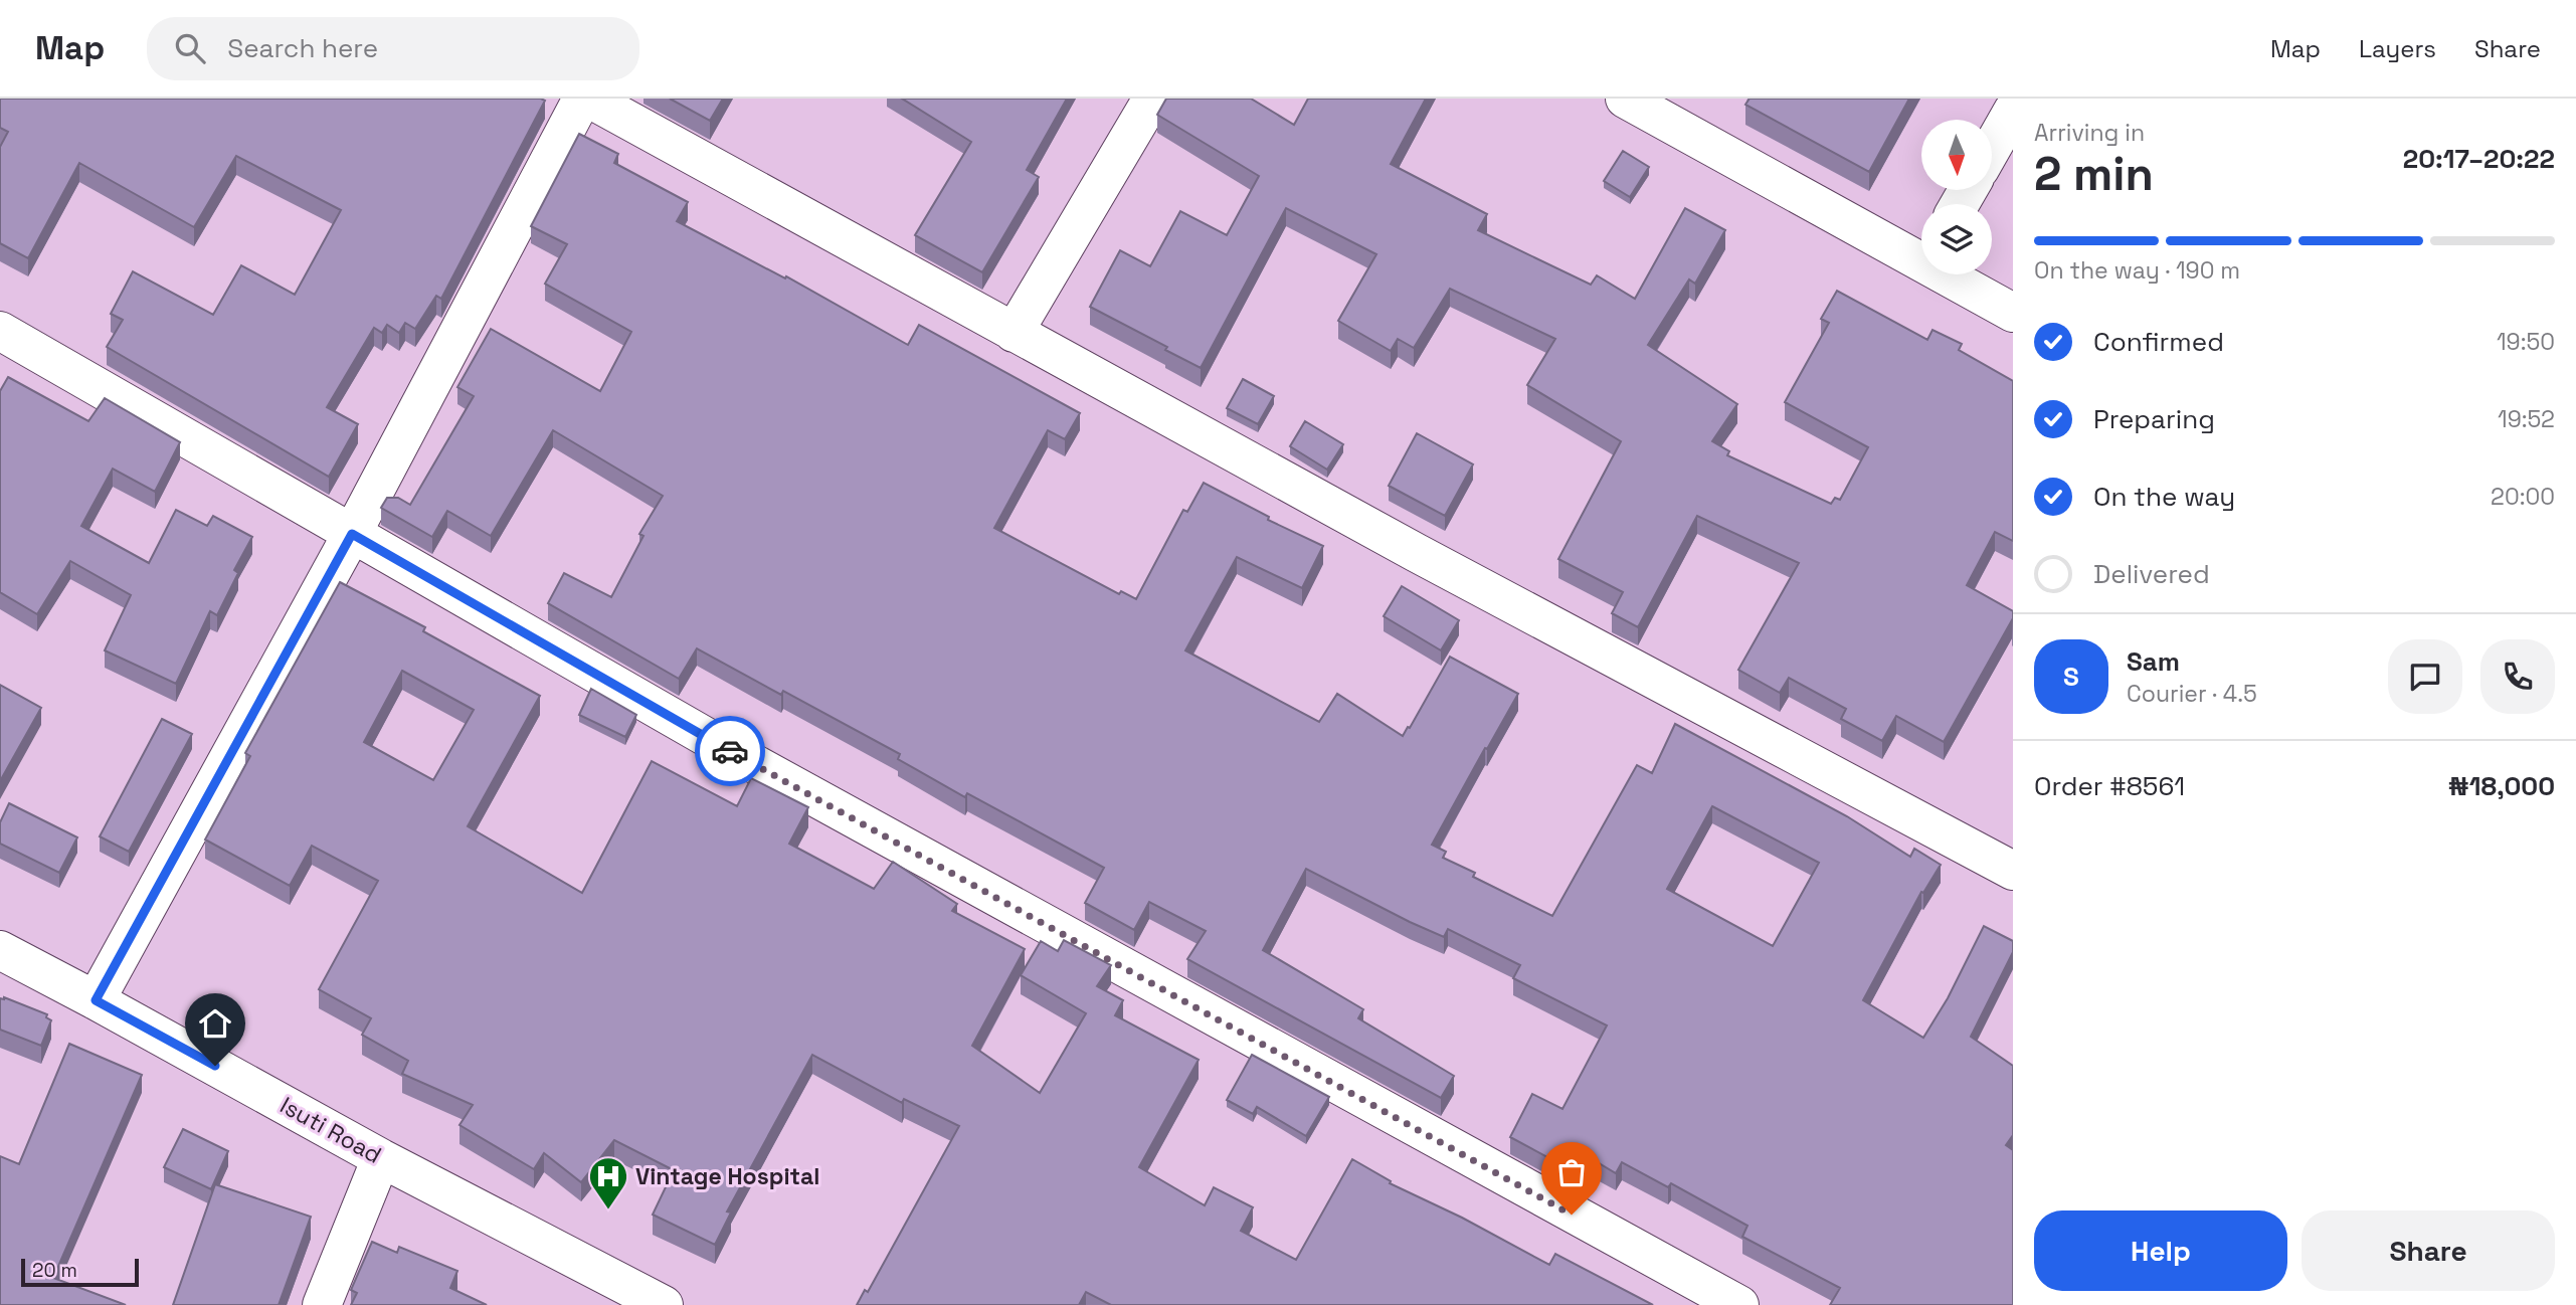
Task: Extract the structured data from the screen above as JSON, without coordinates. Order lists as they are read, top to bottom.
{
  "streets": {
    "street": ["Isuti Road"]
  },
  "places": {
    "hospital": ["Vintage Hospital"]
  },
  "scale_bar": "20 m",
  "north": "bottom",
  "page": {
    "header": "Map",
    "search": "Search here",
    "nav": ["Map", "Layers", "Share"],
    "heading": ["2 min", "Arriving in", "20:17–20:22"],
    "panel": [
      "Sam",
      "Courier · 4.5",
      "Order #8561",
      "₦18,000"
    ],
    "bar": "On the way · 190 m",
    "list": [
      ["Confirmed", "19:50"],
      ["Preparing", "19:52"],
      ["On the way", "20:00"],
      "Delivered"
    ],
    "round": "S",
    "buttons": ["Help", "Share"],
    "scale": "20 m"
  }
}
